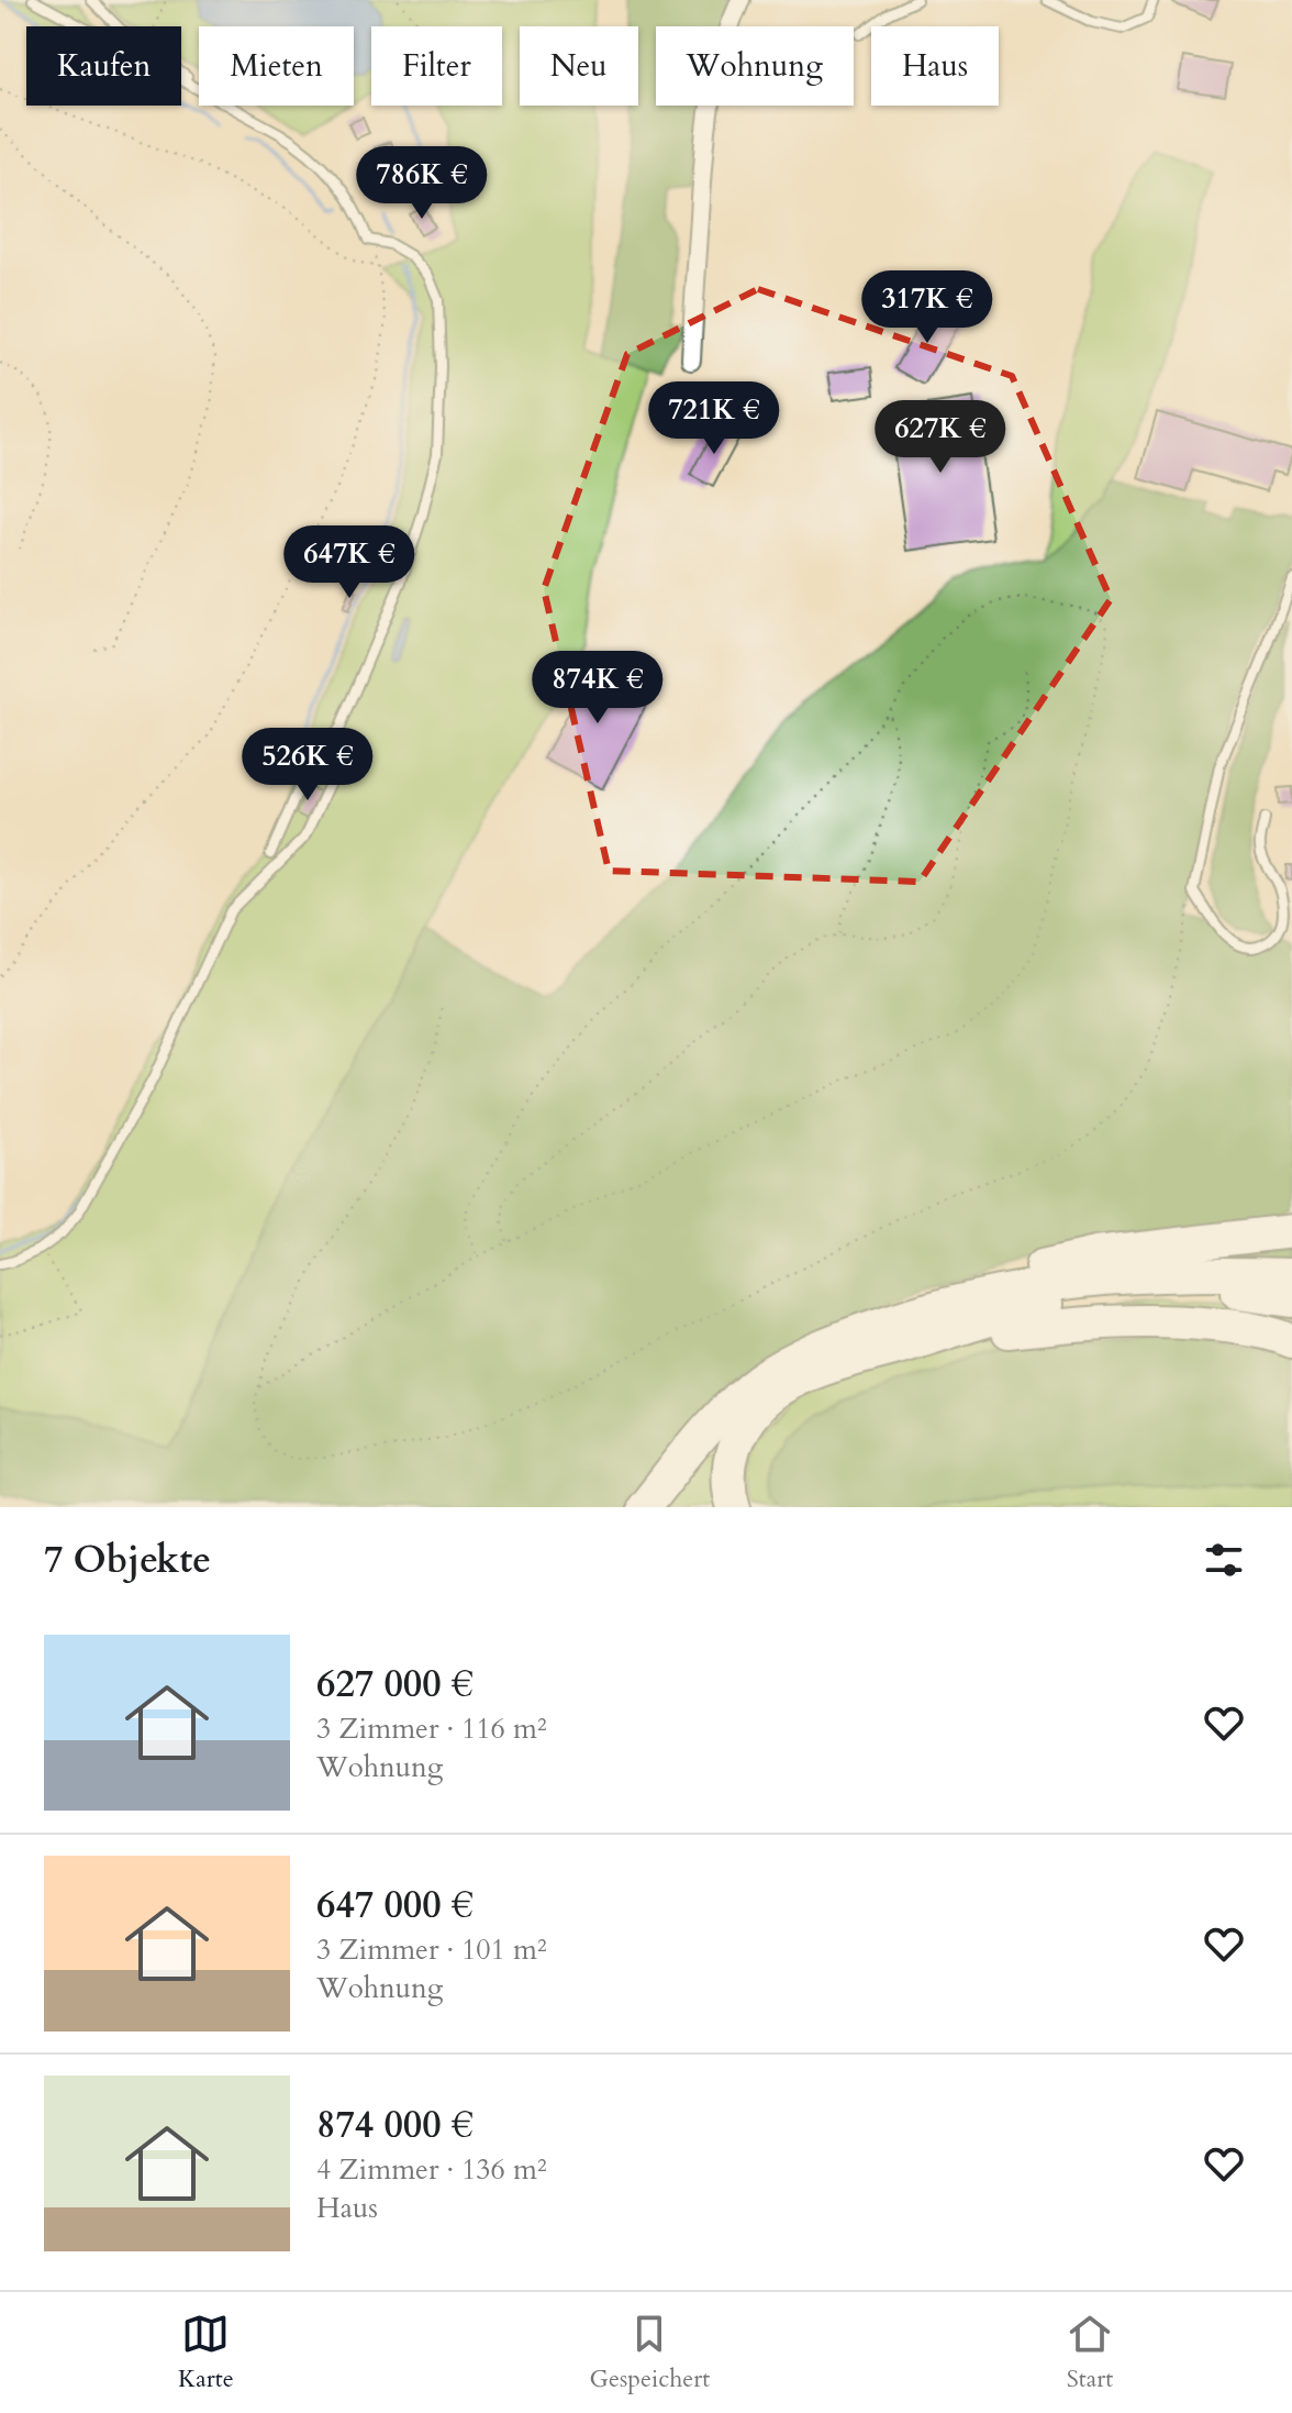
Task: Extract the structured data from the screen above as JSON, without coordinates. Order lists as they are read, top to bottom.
{
  "page": {
    "chip": [
      "Kaufen",
      "Mieten",
      "Filter",
      "Neu",
      "Wohnung",
      "Haus"
    ],
    "price": [
      "786K €",
      "317K €",
      "721K €",
      "627K €",
      "647K €",
      "874K €",
      "526K €"
    ],
    "heading": "7 Objekte",
    "list": [
      {
        "name": "627 000 €",
        "note": "3 Zimmer · 116 m² · Wohnung"
      },
      {
        "name": "647 000 €",
        "note": "3 Zimmer · 101 m² · Wohnung"
      },
      {
        "name": "874 000 €",
        "note": "4 Zimmer · 136 m² · Haus"
      }
    ],
    "tabs": ["Karte", "Gespeichert", "Start"]
  }
}
